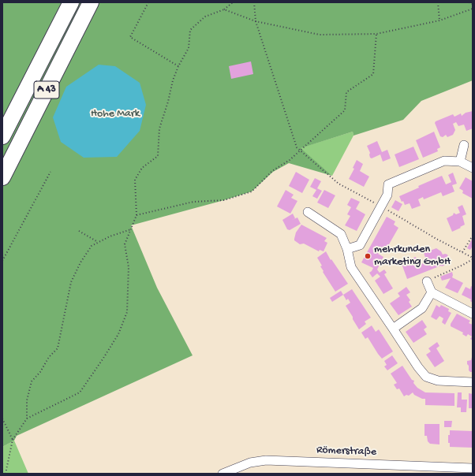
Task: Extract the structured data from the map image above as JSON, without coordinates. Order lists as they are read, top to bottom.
{
  "streets": {
    "highway": ["A 43"],
    "street": ["Römerstraße"]
  },
  "parks": ["Hohe Mark"],
  "places": ["mehrkunden marketing GmbH"]
}
